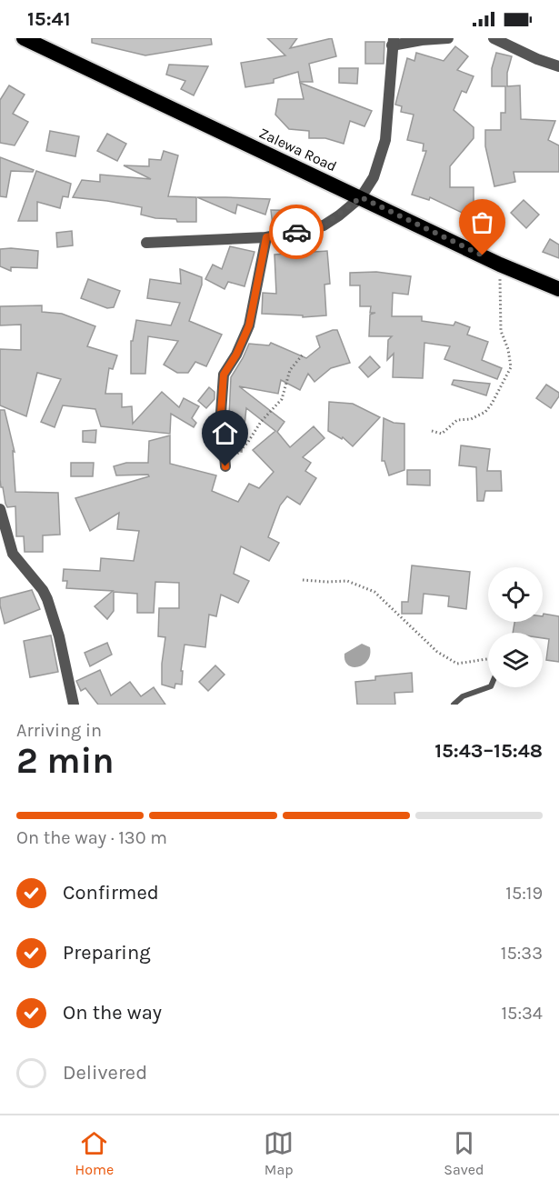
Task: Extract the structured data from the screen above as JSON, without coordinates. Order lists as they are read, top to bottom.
{
  "streets": {
    "highway": ["Zalewa Road"]
  },
  "page": {
    "status": "15:41",
    "heading": ["2 min", "Arriving in", "15:43–15:48"],
    "bar": "On the way · 130 m",
    "list": [
      ["Confirmed", "15:19"],
      ["Preparing", "15:33"],
      ["On the way", "15:34"],
      "Delivered"
    ],
    "tabs": ["Home", "Map", "Saved"]
  }
}
